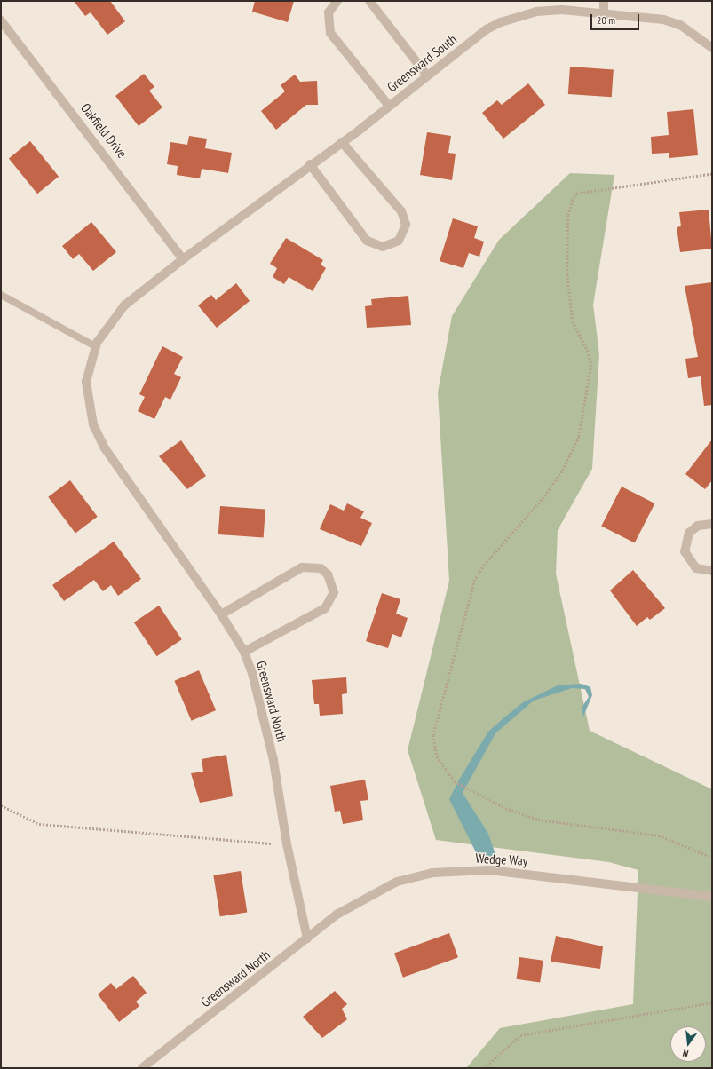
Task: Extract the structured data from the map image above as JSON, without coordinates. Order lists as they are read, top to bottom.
{
  "streets": {
    "street": [
      "Greensward South",
      "Oakfield Drive",
      "Greensward North",
      "Wedge Way"
    ]
  },
  "crossings": [
    ["Greensward South", "Oakfield Drive"],
    ["Greensward South", "Greensward North"],
    ["Oakfield Drive", "Greensward North"],
    ["Greensward North", "Wedge Way"]
  ],
  "scale_bar": "20 m",
  "north": "bottom"
}
